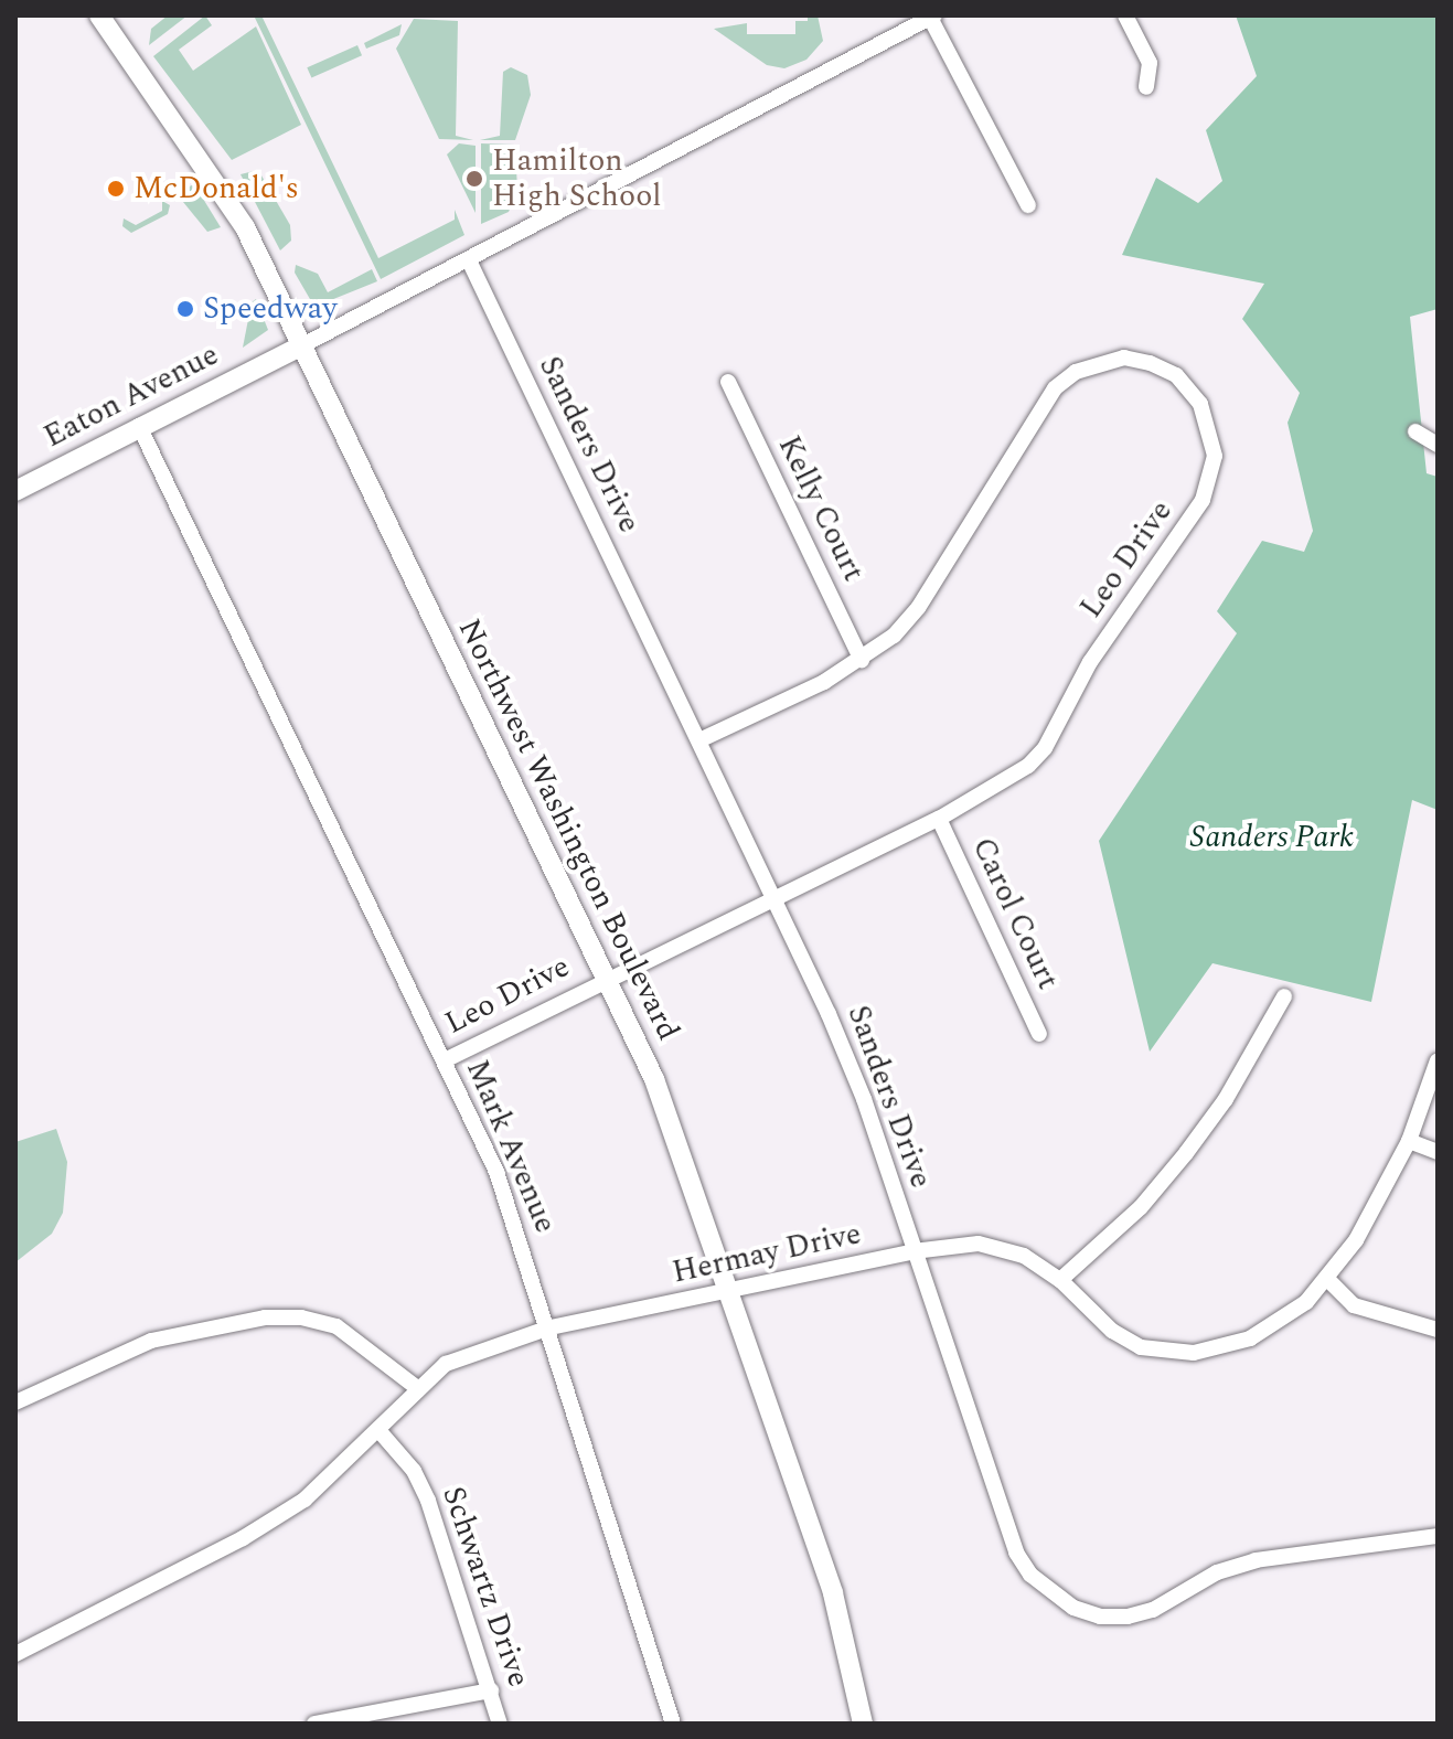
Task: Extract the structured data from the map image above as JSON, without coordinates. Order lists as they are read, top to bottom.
{
  "streets": {
    "main road": ["Eaton Avenue", "Northwest Washington Boulevard"],
    "street": [
      "Sanders Drive",
      "Kelly Court",
      "Leo Drive",
      "Carol Court",
      "Mark Avenue",
      "Hermay Drive",
      "Schwartz Drive"
    ]
  },
  "crossings": [
    ["Eaton Avenue", "Sanders Drive"],
    ["Eaton Avenue", "Northwest Washington Boulevard"],
    ["Eaton Avenue", "Mark Avenue"],
    ["Sanders Drive", "Leo Drive"],
    ["Sanders Drive", "Hermay Drive"],
    ["Kelly Court", "Leo Drive"],
    ["Leo Drive", "Northwest Washington Boulevard"],
    ["Leo Drive", "Carol Court"],
    ["Leo Drive", "Mark Avenue"],
    ["Northwest Washington Boulevard", "Hermay Drive"],
    ["Mark Avenue", "Hermay Drive"],
    ["Hermay Drive", "Schwartz Drive"]
  ],
  "parks": ["Sanders Park"],
  "places": ["Hamilton High School", "McDonald's", "Speedway"]
}
